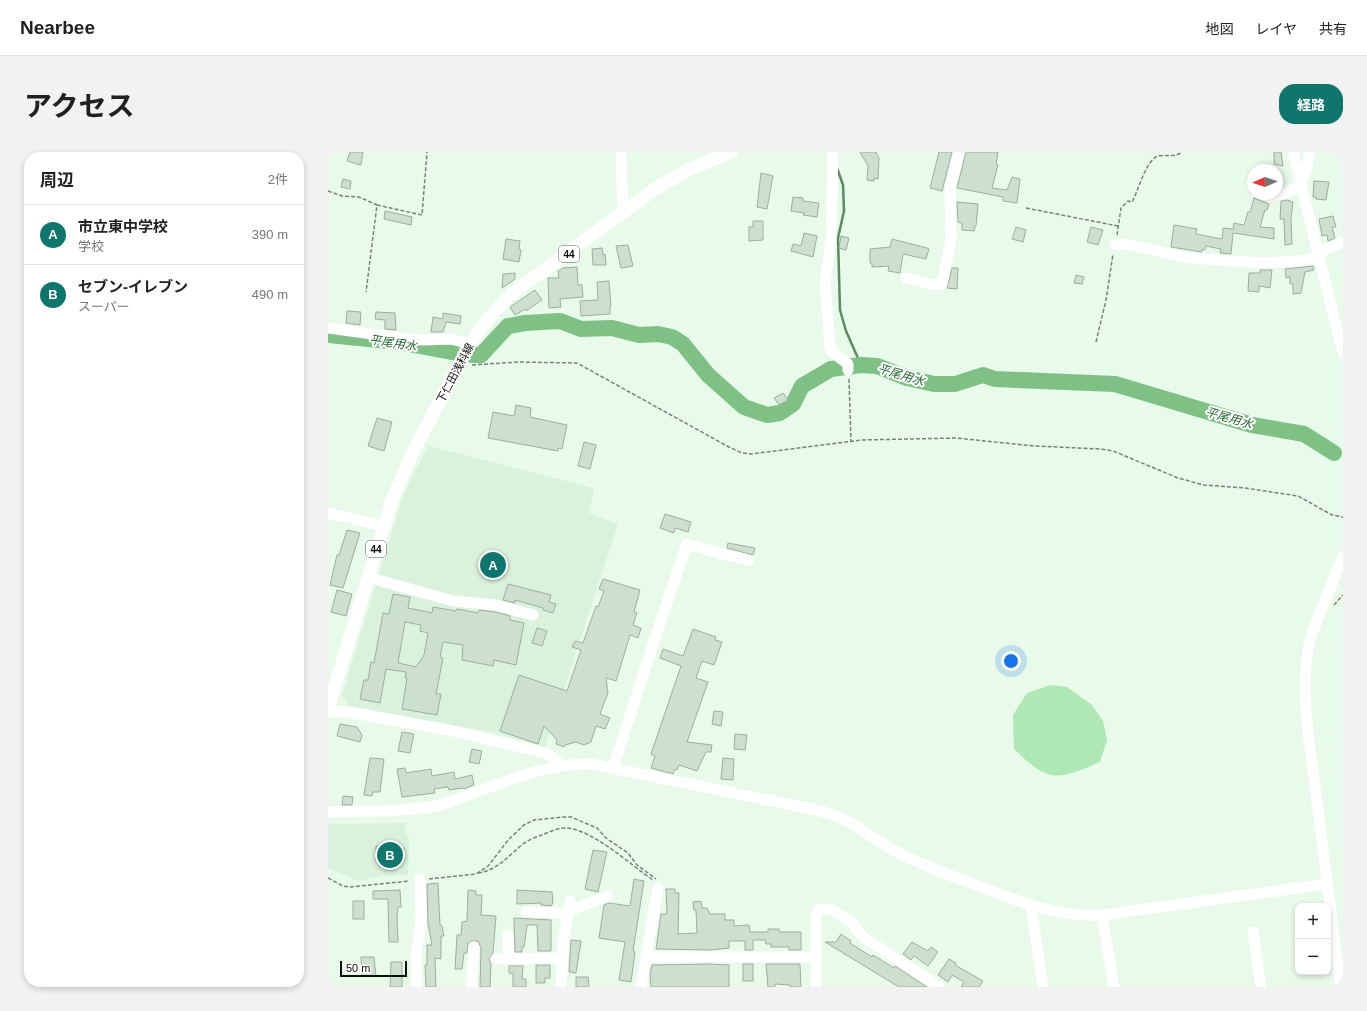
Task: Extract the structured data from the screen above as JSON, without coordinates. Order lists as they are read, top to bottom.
{
  "streets": {
    "main road": ["44", "下仁田浅科線"]
  },
  "water": ["平尾用水"],
  "scale_bar": "50 m",
  "north": "left",
  "page": {
    "header": "Nearbee",
    "nav": ["地図", "レイヤ", "共有"],
    "title": "アクセス",
    "buttons": "経路",
    "heading": ["周辺", "2件"],
    "list": [
      {
        "mark": "A",
        "name": "市立東中学校",
        "note": "学校",
        "value": "390 m"
      },
      {
        "mark": "B",
        "name": "セブン-イレブン",
        "note": "スーパー",
        "value": "490 m"
      }
    ],
    "pins": ["A", "B"],
    "map_buttons": ["+", "−"],
    "scale": "50 m"
  }
}
